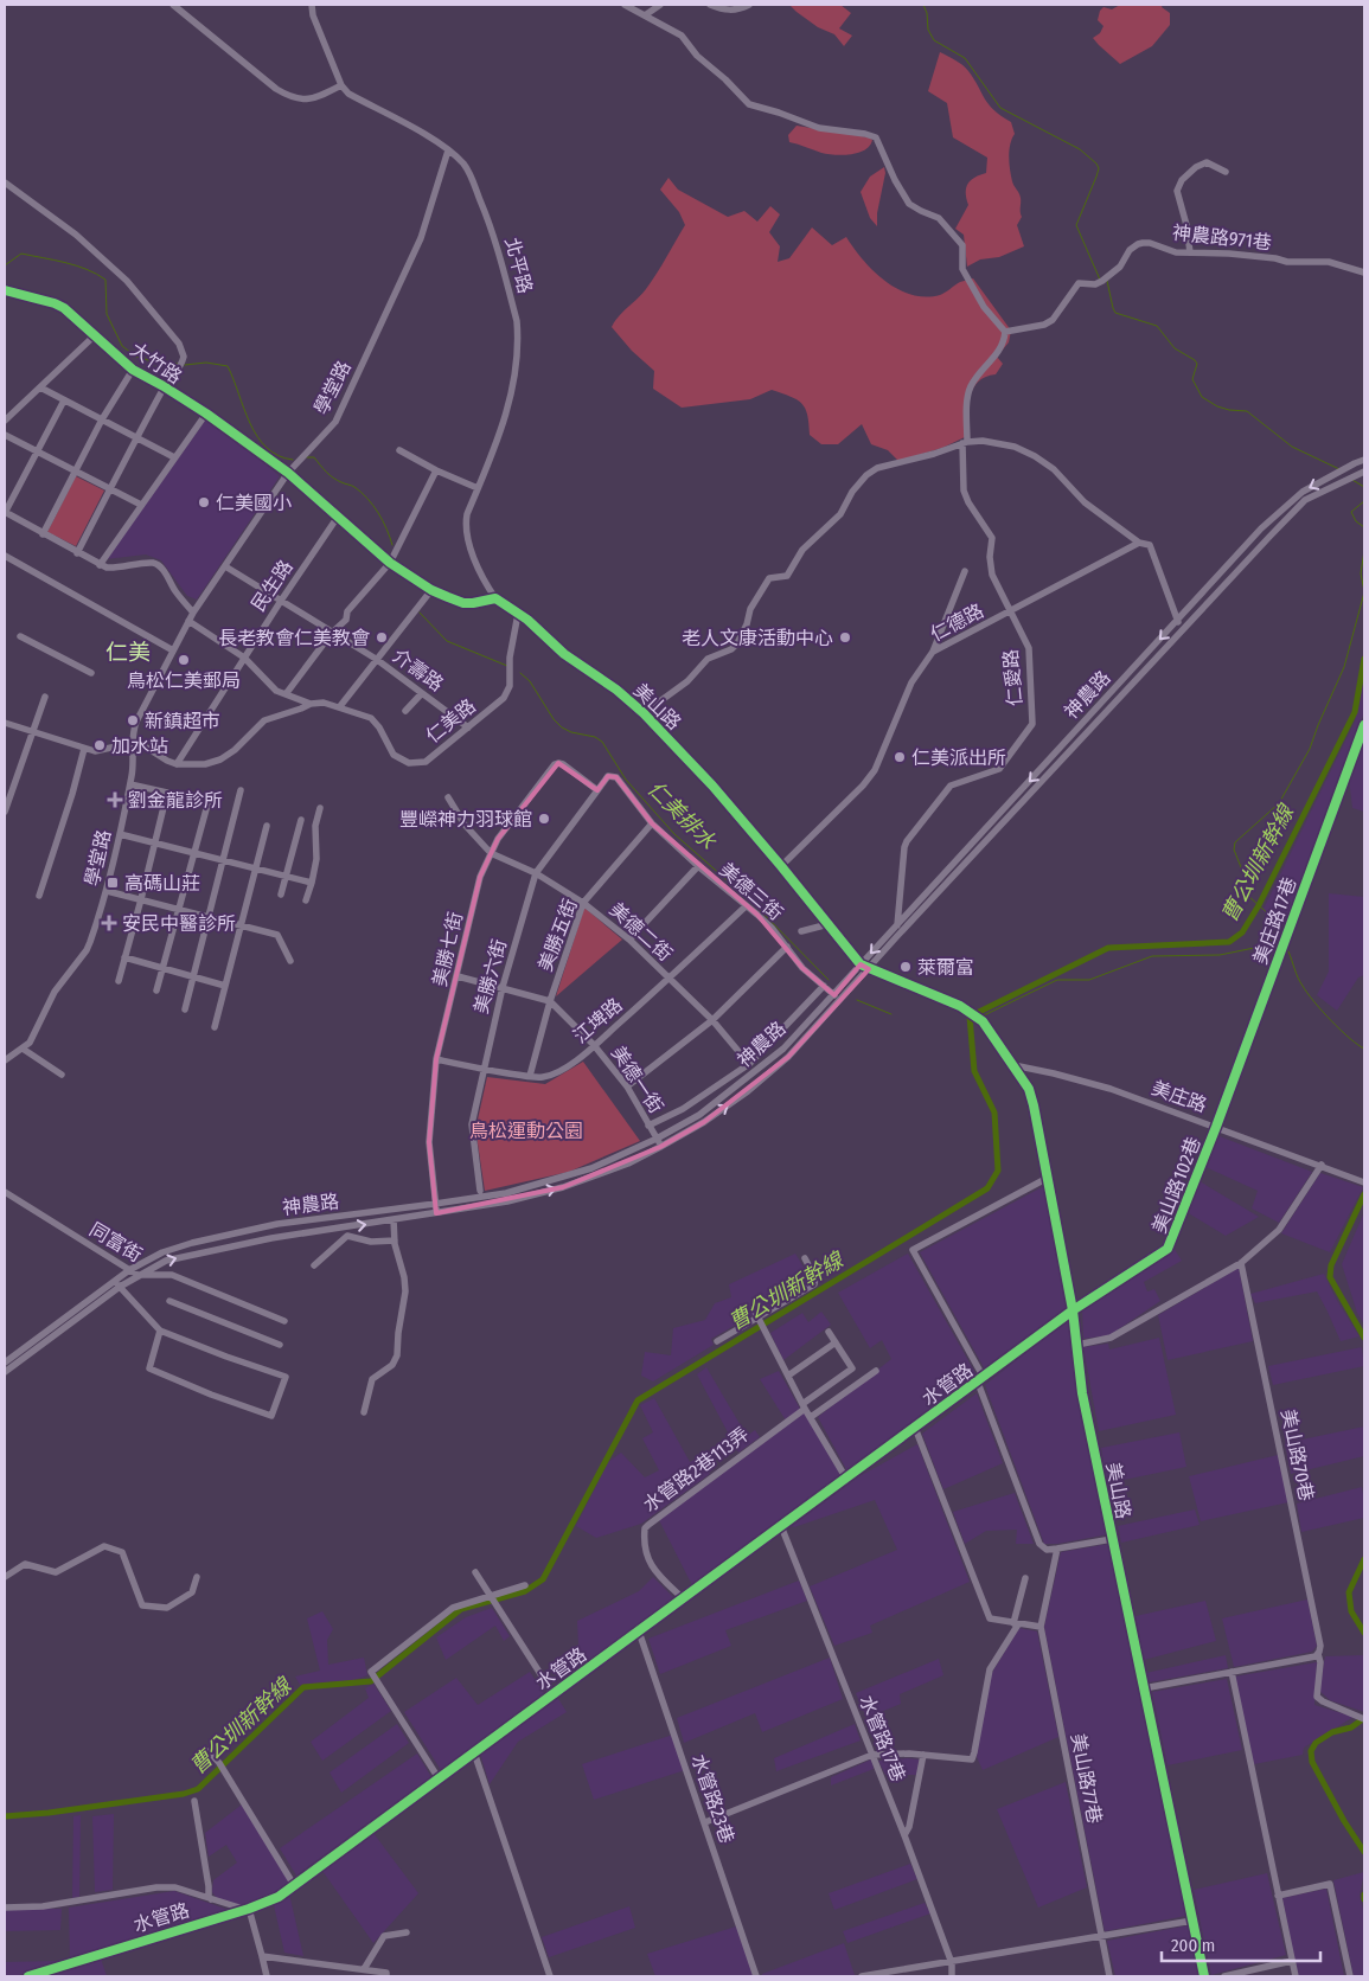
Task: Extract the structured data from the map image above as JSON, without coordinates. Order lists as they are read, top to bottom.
{
  "streets": {
    "street": [
      "神農路971巷",
      "北平路",
      "大竹路",
      "學堂路",
      "民生路",
      "仁德路",
      "介壽路",
      "仁愛路",
      "神農路",
      "美山路",
      "仁美路",
      "美德三街",
      "美庄路17巷",
      "美德二街",
      "美勝五街",
      "美勝七街",
      "美勝六街",
      "江埤路",
      "美德一街",
      "美庄路",
      "美山路102巷",
      "同富街",
      "水管路",
      "美山路70巷",
      "水管路2巷113弄",
      "水管路17巷",
      "美山路77巷",
      "水管路23巷"
    ]
  },
  "crossings": [
    ["神農路971巷", "仁愛路"],
    ["北平路", "學堂路"],
    ["北平路", "美山路"],
    ["大竹路", "學堂路"],
    ["學堂路", "介壽路"],
    ["學堂路", "仁美路"],
    ["民生路", "介壽路"],
    ["民生路", "仁美路"],
    ["仁德路", "仁愛路"],
    ["仁德路", "美山路"],
    ["介壽路", "仁美路"],
    ["仁愛路", "神農路"],
    ["神農路", "美山路"],
    ["神農路", "美德三街"],
    ["神農路", "美勝七街"],
    ["神農路", "美德一街"],
    ["神農路", "同富街"],
    ["美山路", "仁美路"],
    ["美山路", "美庄路"],
    ["美山路", "美山路102巷"],
    ["美山路", "水管路"],
    ["美德三街", "美勝五街"],
    ["美德三街", "美勝七街"],
    ["美德三街", "美勝六街"],
    ["美德三街", "江埤路"],
    ["美庄路17巷", "美庄路"],
    ["美庄路17巷", "美山路102巷"],
    ["美德二街", "美勝五街"],
    ["美德二街", "美勝七街"],
    ["美德二街", "美勝六街"],
    ["美德二街", "江埤路"],
    ["美勝五街", "江埤路"],
    ["美勝五街", "美德一街"],
    ["美勝七街", "美勝六街"],
    ["美勝七街", "江埤路"],
    ["美勝六街", "江埤路"],
    ["江埤路", "美德一街"],
    ["美庄路", "美山路102巷"],
    ["美山路102巷", "水管路"],
    ["水管路", "水管路2巷113弄"],
    ["水管路", "水管路17巷"],
    ["水管路", "水管路23巷"]
  ],
  "districts": ["仁美"],
  "water": ["仁美排水", "曹公圳新幹線"],
  "parks": ["鳥松運動公園"],
  "places": {
    "other": [
      "仁美國小",
      "長老教會仁美教會",
      "老人文康活動中心",
      "鳥松仁美郵局",
      "新鎮超市",
      "加水站",
      "仁美派出所",
      "豐嶸神力羽球館",
      "萊爾富"
    ],
    "health": ["劉金龍診所", "安民中醫診所"],
    "transit": ["高碼山莊"]
  },
  "scale_bar": "200 m"
}
